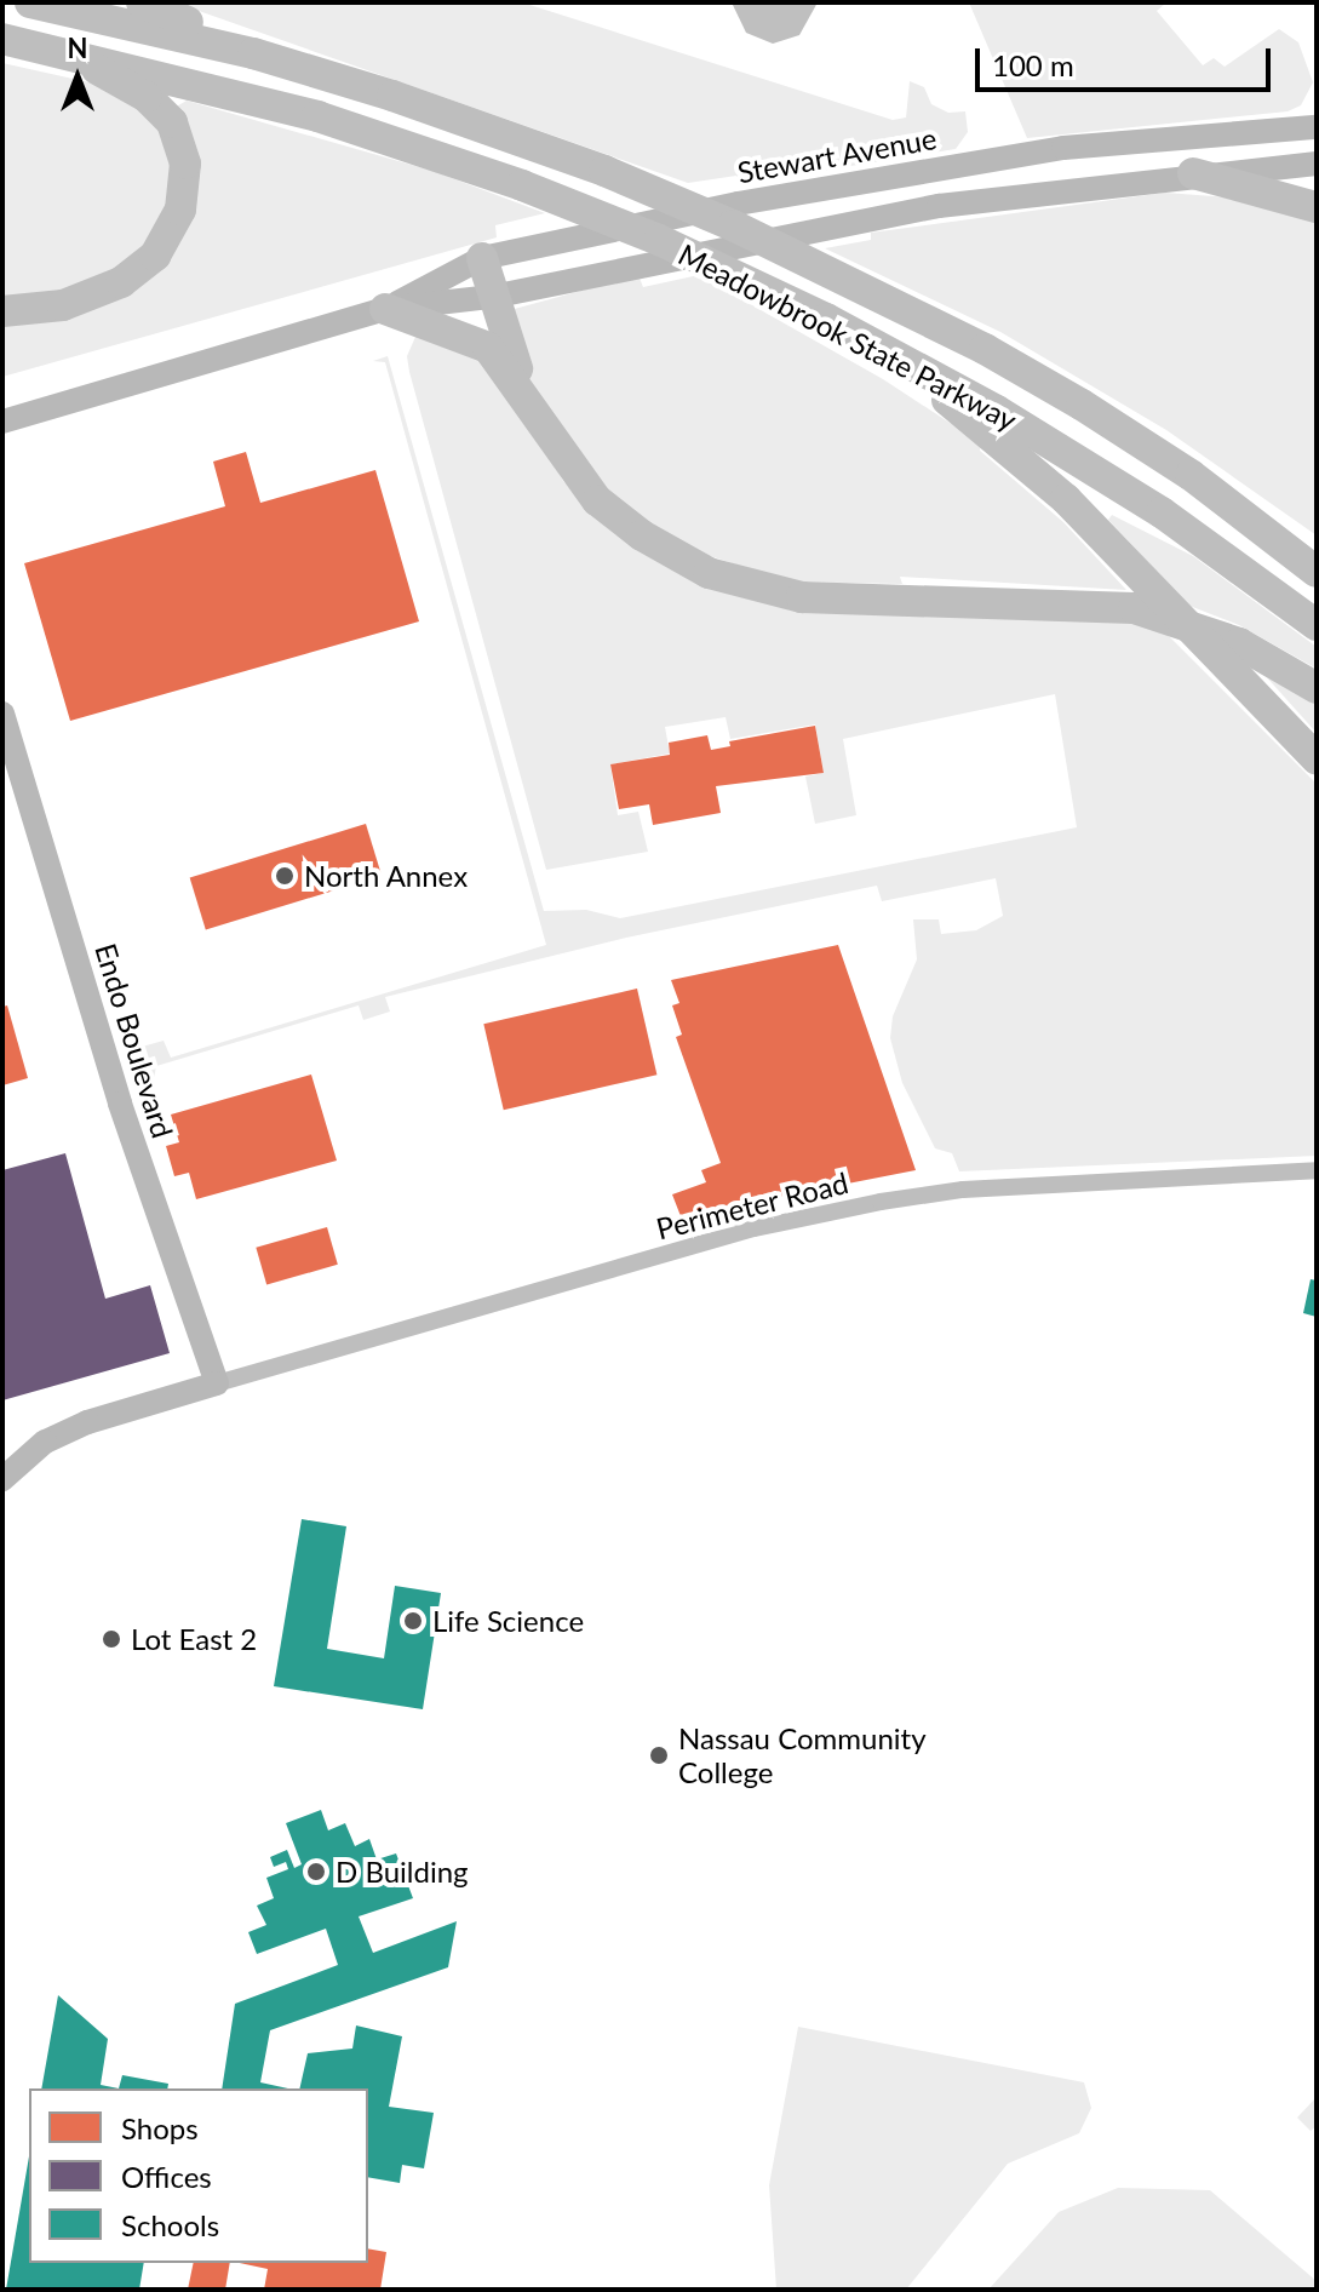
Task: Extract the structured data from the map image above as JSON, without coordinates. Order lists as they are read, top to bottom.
{
  "streets": {
    "highway": ["Meadowbrook State Parkway"],
    "main road": ["Stewart Avenue", "Endo Boulevard"],
    "street": ["Perimeter Road"]
  },
  "crossings": [
    ["Endo Boulevard", "Perimeter Road"]
  ],
  "places": [
    "North Annex",
    "Life Science",
    "Lot East 2",
    "Nassau Community College",
    "D Building"
  ],
  "legend": ["Shops", "Offices", "Schools"],
  "scale_bar": "100 m",
  "north": "top"
}
